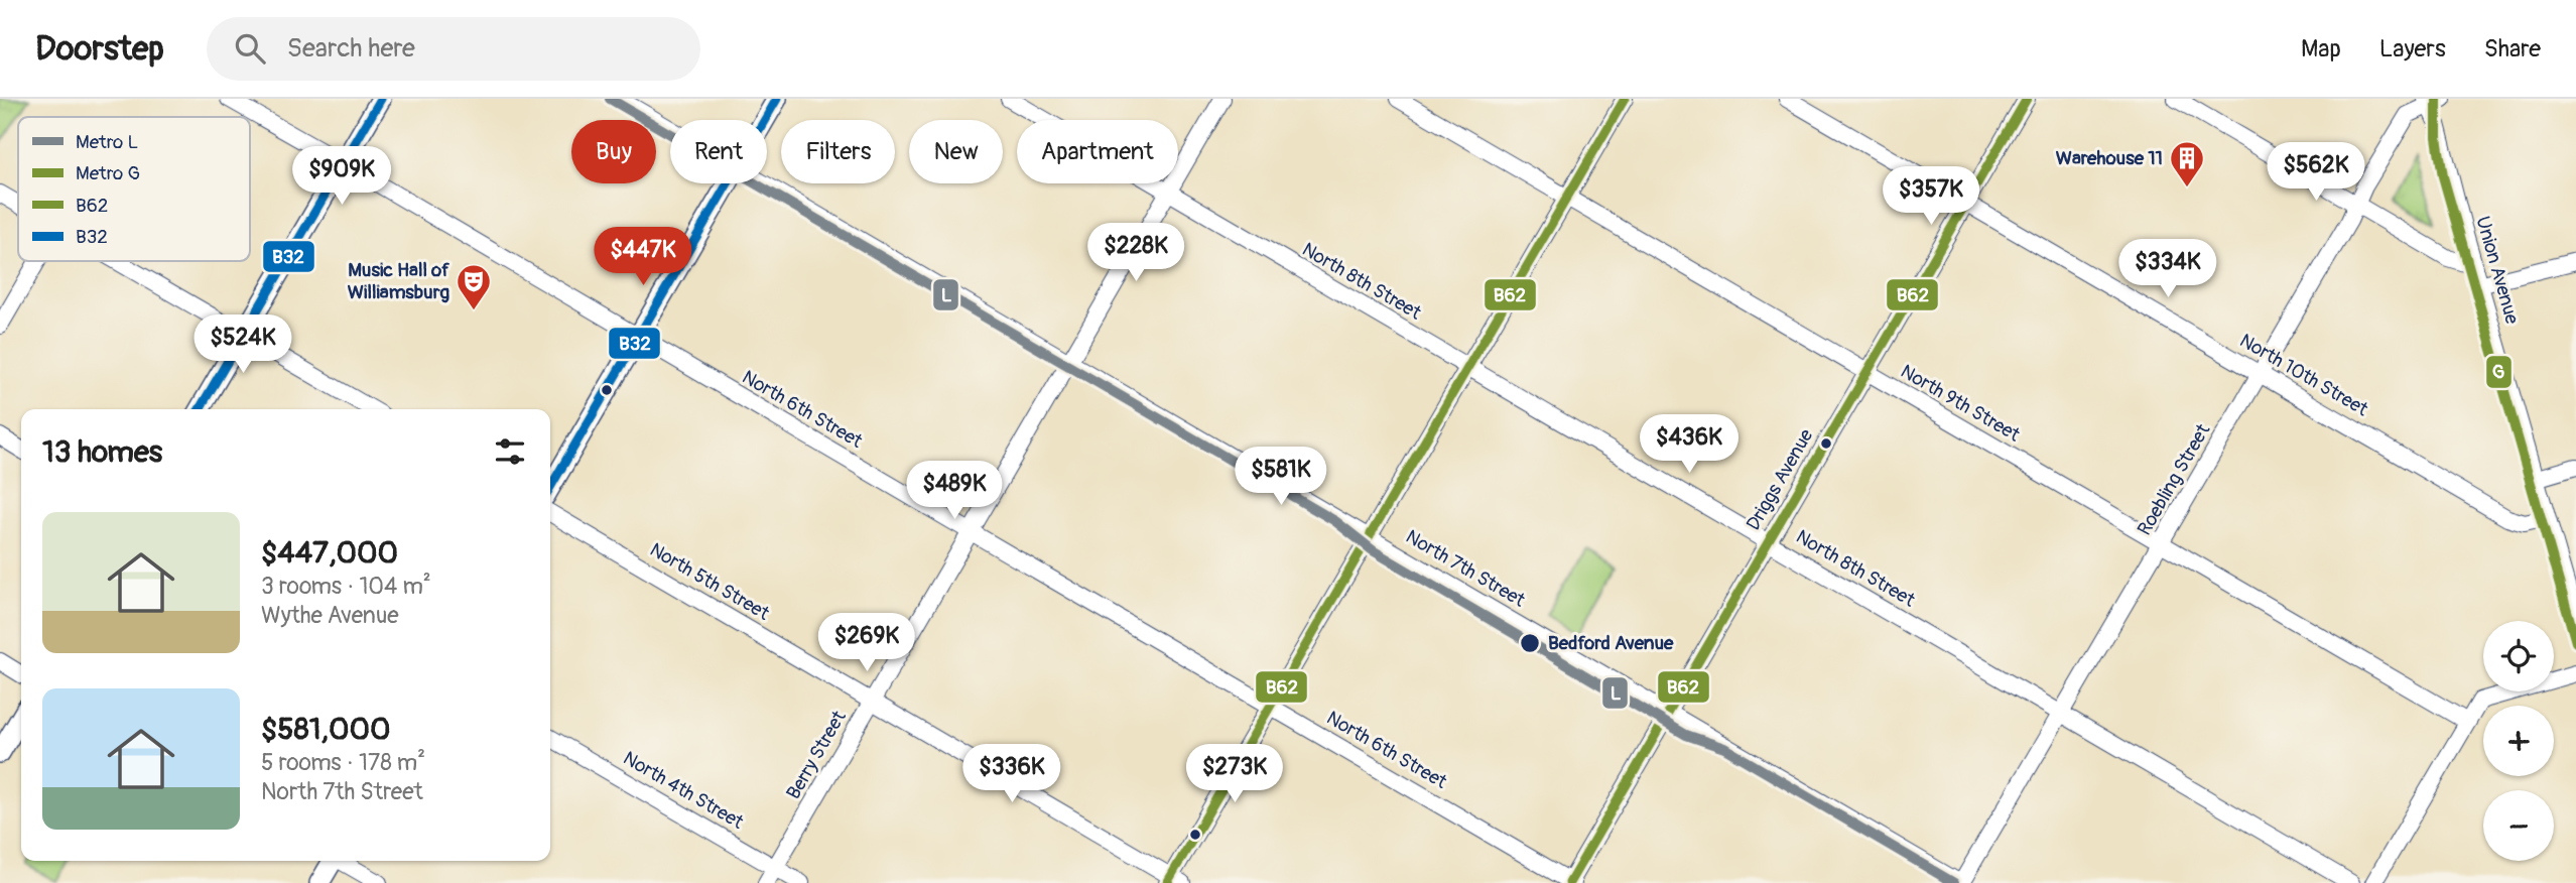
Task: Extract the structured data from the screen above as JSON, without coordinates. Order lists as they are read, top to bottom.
{
  "streets": {
    "street": [
      "Union Avenue",
      "North 8th Street",
      "North 10th Street",
      "North 9th Street",
      "North 6th Street",
      "Driggs Avenue",
      "Roebling Street",
      "North 7th Street",
      "North 5th Street",
      "Berry Street",
      "North 4th Street"
    ]
  },
  "crossings": [
    ["Union Avenue", "North 10th Street"],
    ["Union Avenue", "Roebling Street"],
    ["North 8th Street", "Driggs Avenue"],
    ["North 8th Street", "Roebling Street"],
    ["North 8th Street", "Berry Street"],
    ["North 10th Street", "Driggs Avenue"],
    ["North 10th Street", "Roebling Street"],
    ["North 9th Street", "Driggs Avenue"],
    ["North 9th Street", "Roebling Street"],
    ["North 6th Street", "Driggs Avenue"],
    ["North 6th Street", "Berry Street"],
    ["Driggs Avenue", "North 7th Street"],
    ["Roebling Street", "North 7th Street"],
    ["North 7th Street", "Berry Street"],
    ["North 5th Street", "Berry Street"],
    ["Berry Street", "North 4th Street"]
  ],
  "places": {
    "building": ["Warehouse 11"],
    "theatre": ["Music Hall of Williamsburg"],
    "other": ["Bedford Avenue"]
  },
  "lines": [
    "metro line L",
    "metro line G",
    "transit line B62",
    "transit line B32"
  ],
  "legend": [
    "Metro L",
    "Metro G",
    "B62",
    "B32"
  ],
  "page": {
    "header": "Doorstep",
    "search": "Search here",
    "nav": ["Map", "Layers", "Share"],
    "chip": [
      "Buy",
      "Rent",
      "Filters",
      "New",
      "Apartment"
    ],
    "price": [
      "$562K",
      "$909K",
      "$357K",
      "$228K",
      "$447K",
      "$334K",
      "$524K",
      "$436K",
      "$581K",
      "$489K",
      "$269K",
      "$336K",
      "$273K"
    ],
    "heading": "13 homes",
    "list": [
      {
        "name": "$447,000",
        "note": "3 rooms · 104 m² · Wythe Avenue"
      },
      {
        "name": "$581,000",
        "note": "5 rooms · 178 m² · North 7th Street"
      }
    ],
    "map_buttons": ["+", "−"]
  }
}
